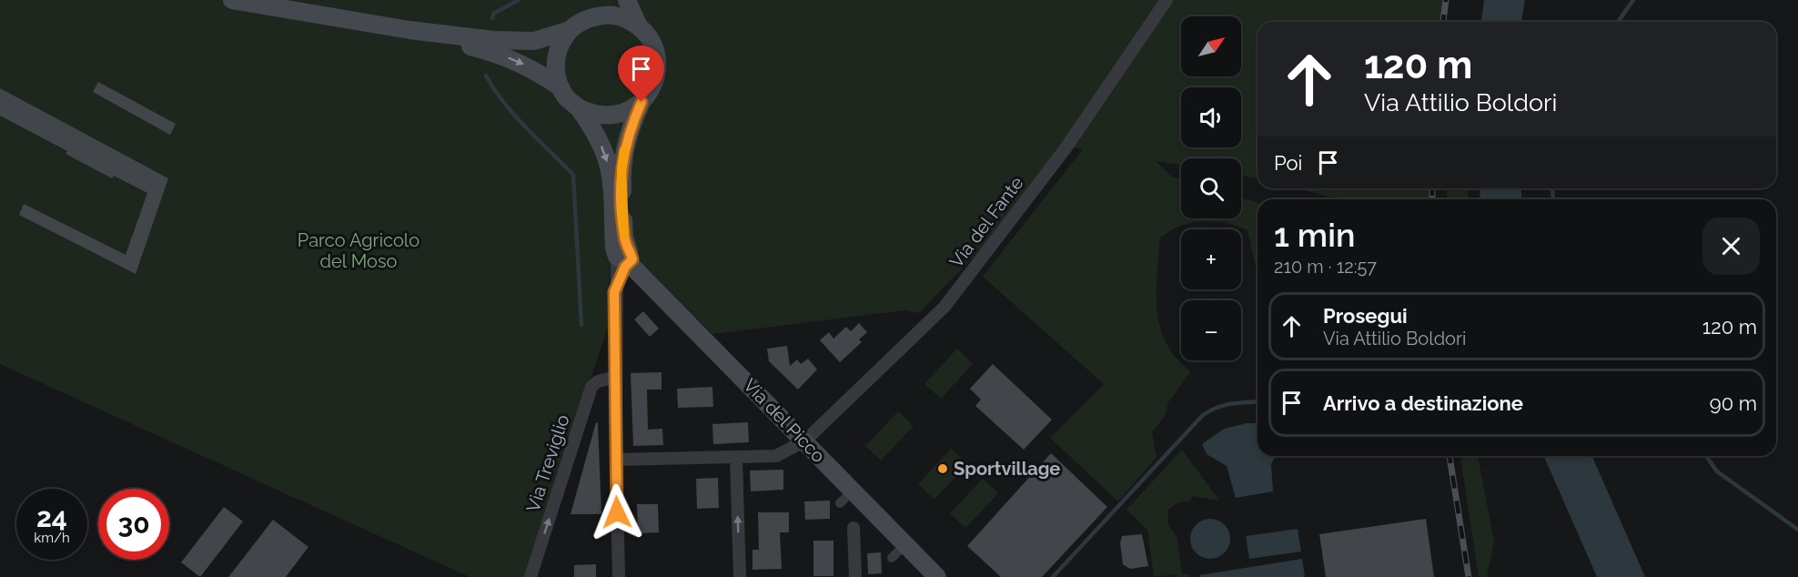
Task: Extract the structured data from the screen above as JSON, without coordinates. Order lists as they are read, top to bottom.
{
  "streets": {
    "main road": ["Via del Picco"],
    "street": ["Via del Fante", "Via Treviglio"]
  },
  "crossings": [
    ["Via del Fante", "Via del Picco"]
  ],
  "parks": ["Parco Agricolo del Moso"],
  "places": ["Sportvillage"],
  "north": "top right",
  "page": {
    "map_buttons": ["+", "−"],
    "turn": ["120 m", "Via Attilio Boldori"],
    "then": "Poi",
    "heading": ["1 min", "210 m · 12:57"],
    "list": [
      {
        "name": "Prosegui",
        "note": "Via Attilio Boldori",
        "value": "120 m"
      },
      {
        "name": "Arrivo a destinazione",
        "value": "90 m"
      }
    ],
    "speed": "24 km/h",
    "limit": "30"
  }
}
